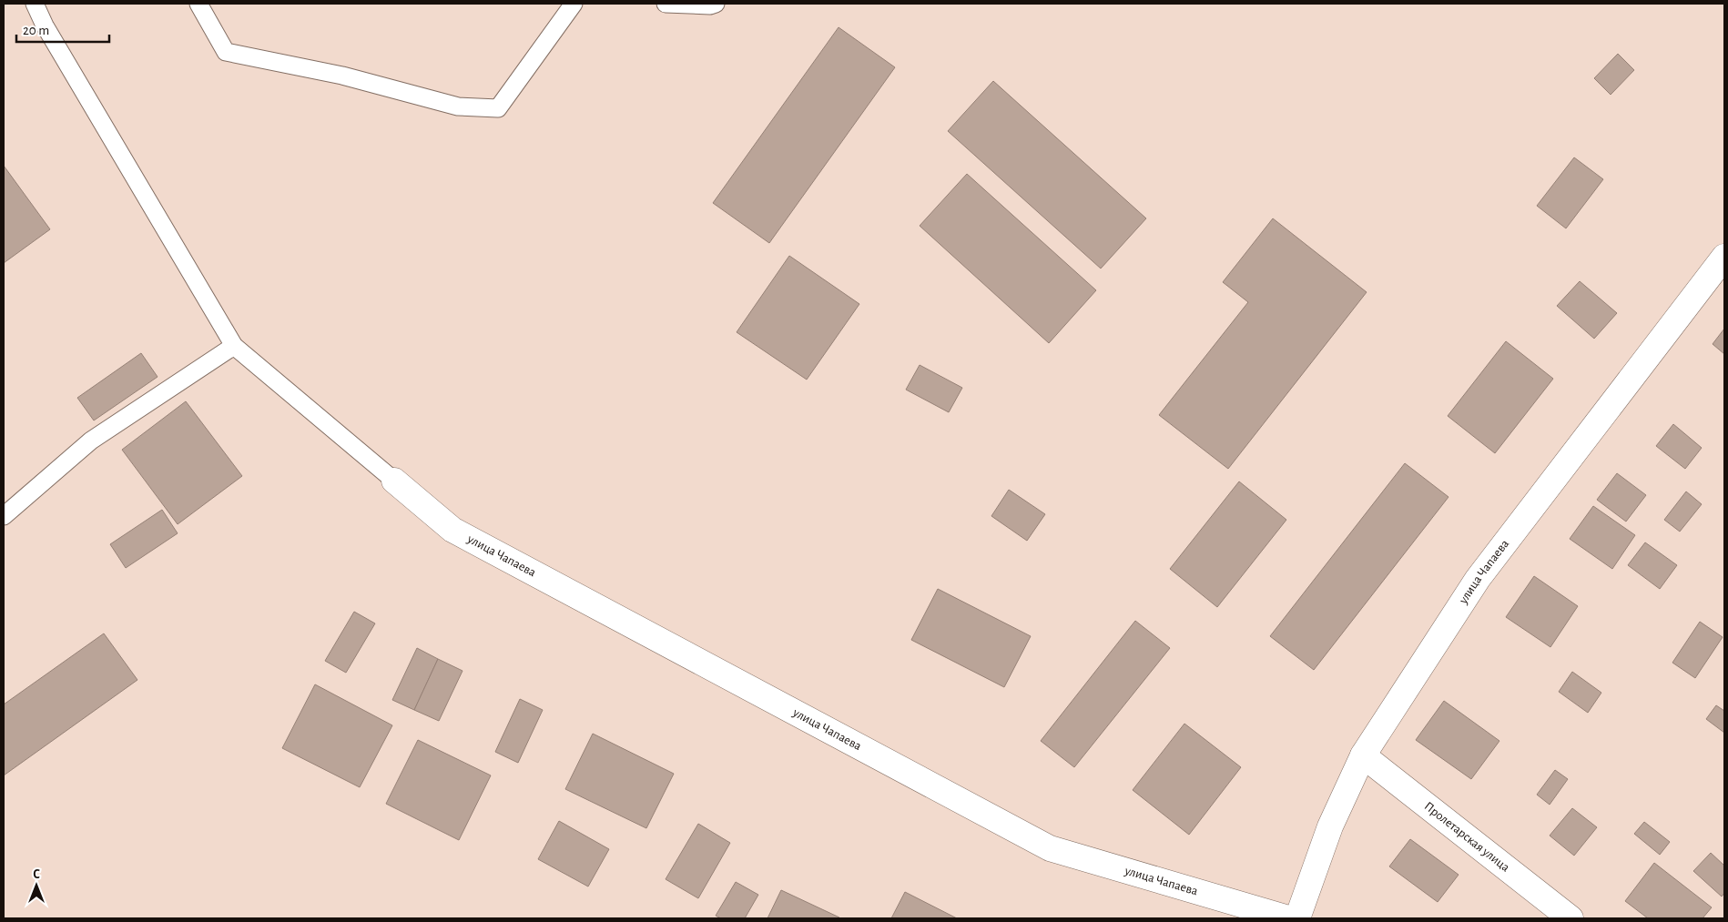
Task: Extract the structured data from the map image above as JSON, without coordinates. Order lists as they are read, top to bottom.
{
  "streets": {
    "street": ["улица Чапаева", "Пролетарская улица"]
  },
  "crossings": [
    ["улица Чапаева", "Пролетарская улица"]
  ],
  "scale_bar": "20 m",
  "north": "top"
}
